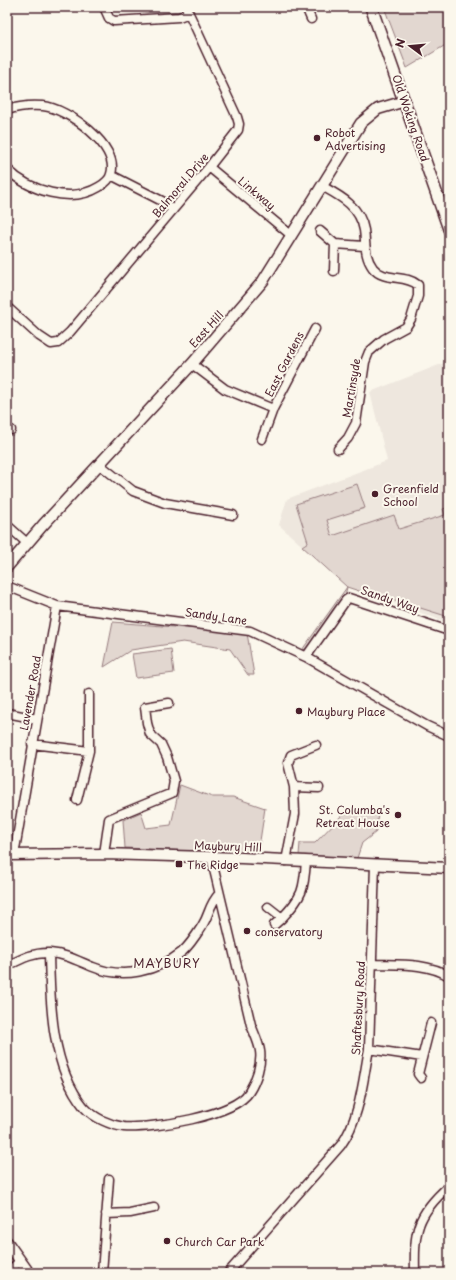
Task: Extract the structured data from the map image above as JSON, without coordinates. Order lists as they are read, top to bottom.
{
  "streets": {
    "main road": ["Old Woking Road"],
    "street": [
      "Balmoral Drive",
      "Linkway",
      "East Hill",
      "East Gardens",
      "Martinsyde",
      "Sandy Way",
      "Sandy Lane",
      "Lavender Road",
      "Maybury Hill",
      "Shaftesbury Road"
    ]
  },
  "crossings": [
    ["Old Woking Road", "East Hill"],
    ["Balmoral Drive", "Linkway"],
    ["Linkway", "East Hill"],
    ["East Hill", "East Gardens"],
    ["East Hill", "Martinsyde"],
    ["Sandy Way", "Sandy Lane"],
    ["Sandy Lane", "Lavender Road"],
    ["Lavender Road", "Maybury Hill"],
    ["Maybury Hill", "Shaftesbury Road"]
  ],
  "districts": ["MAYBURY"],
  "places": {
    "other": [
      "Robot Advertising",
      "Greenfield School",
      "Maybury Place",
      "St. Columba's Retreat House",
      "conservatory",
      "Church Car Park"
    ],
    "transit": ["The Ridge"]
  },
  "north": "left"
}
